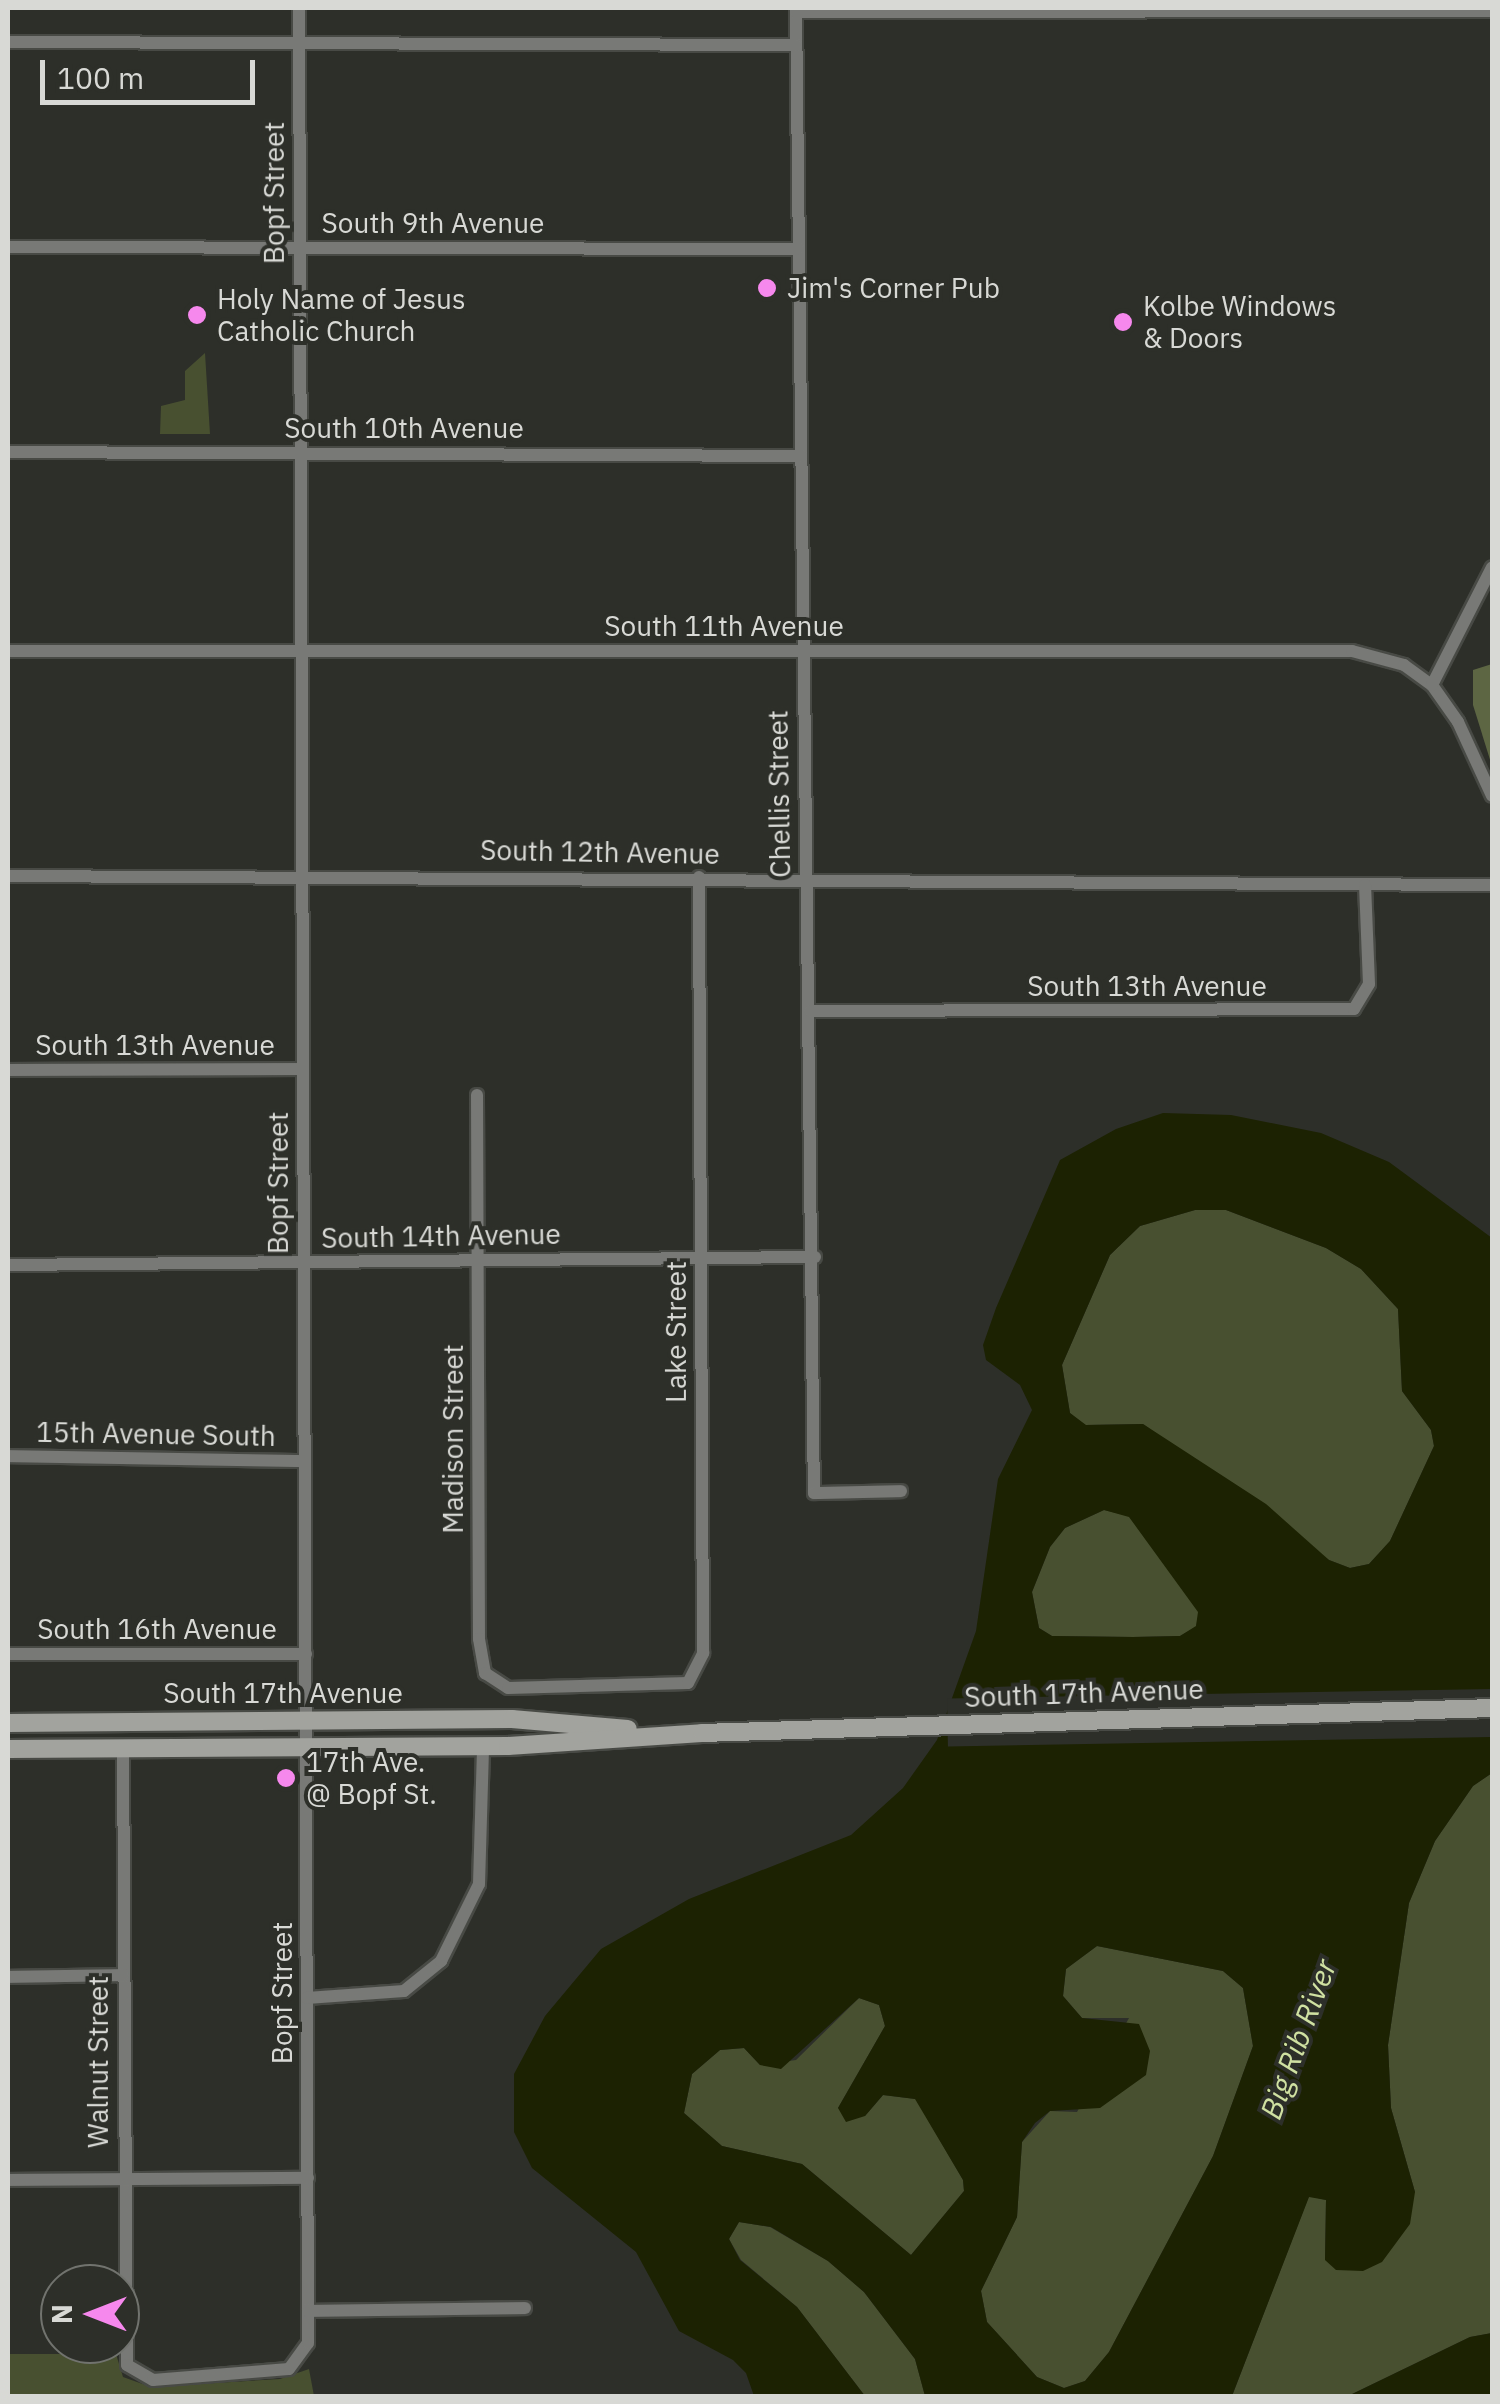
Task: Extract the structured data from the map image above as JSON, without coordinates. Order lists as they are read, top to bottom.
{
  "streets": {
    "main road": ["South 17th Avenue"],
    "street": [
      "Bopf Street",
      "South 9th Avenue",
      "South 10th Avenue",
      "South 11th Avenue",
      "Chellis Street",
      "South 12th Avenue",
      "South 13th Avenue",
      "South 14th Avenue",
      "Lake Street",
      "15th Avenue South",
      "Madison Street",
      "South 16th Avenue",
      "Walnut Street"
    ]
  },
  "crossings": [
    ["Bopf Street", "South 9th Avenue"],
    ["Bopf Street", "South 10th Avenue"],
    ["Bopf Street", "South 11th Avenue"],
    ["Bopf Street", "South 12th Avenue"],
    ["Bopf Street", "South 13th Avenue"],
    ["Bopf Street", "South 14th Avenue"],
    ["Bopf Street", "15th Avenue South"],
    ["Bopf Street", "South 16th Avenue"],
    ["Bopf Street", "South 17th Avenue"],
    ["Bopf Street", "Walnut Street"],
    ["South 9th Avenue", "Chellis Street"],
    ["South 10th Avenue", "Chellis Street"],
    ["South 11th Avenue", "Chellis Street"],
    ["Chellis Street", "South 12th Avenue"],
    ["Chellis Street", "South 13th Avenue"],
    ["Chellis Street", "South 14th Avenue"],
    ["South 12th Avenue", "South 13th Avenue"],
    ["South 12th Avenue", "Lake Street"],
    ["South 14th Avenue", "Lake Street"],
    ["South 14th Avenue", "Madison Street"],
    ["Lake Street", "Madison Street"],
    ["South 17th Avenue", "Walnut Street"]
  ],
  "water": ["Big Rib River"],
  "places": [
    "Jim's Corner Pub",
    "Holy Name of Jesus Catholic Church",
    "Kolbe Windows & Doors",
    "17th Ave. @ Bopf St."
  ],
  "scale_bar": "100 m",
  "north": "left"
}
